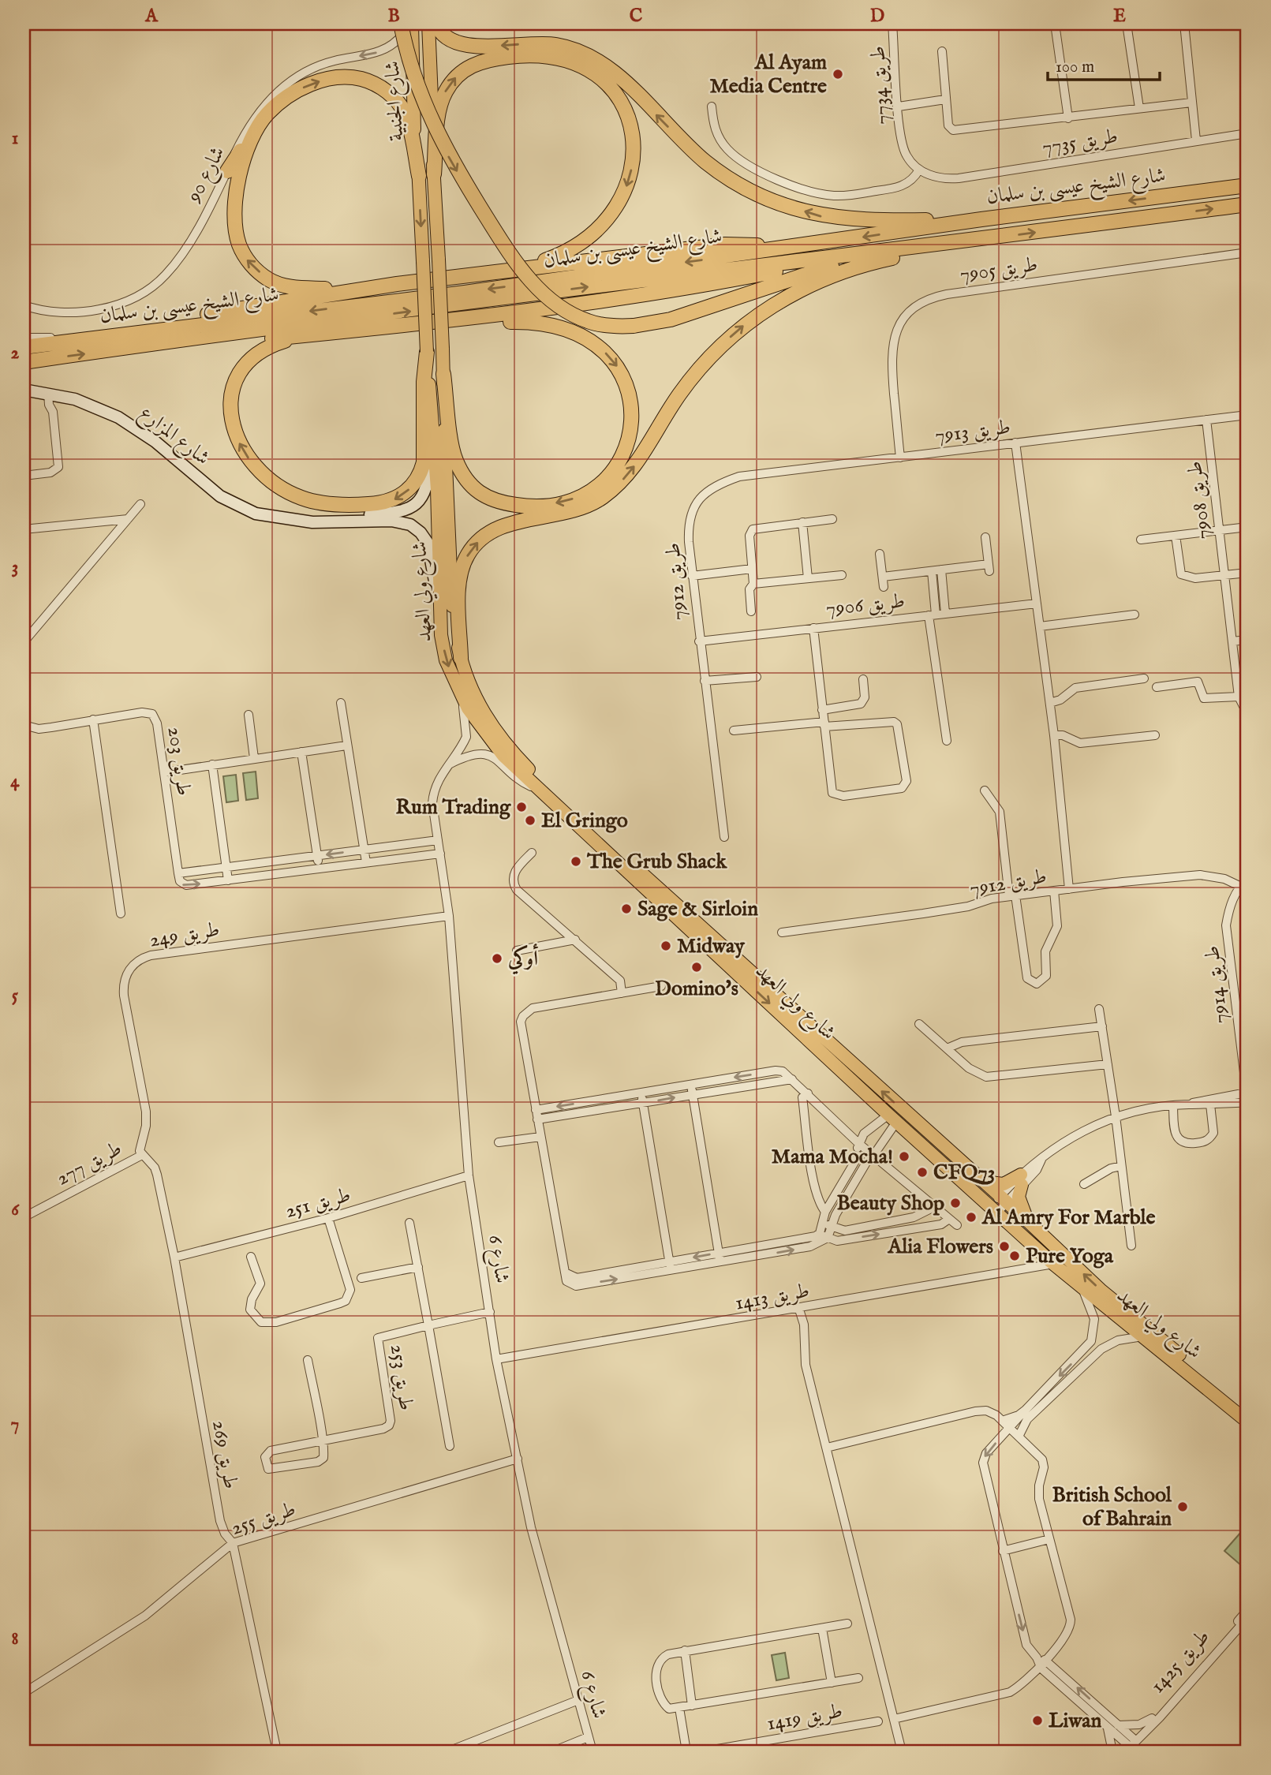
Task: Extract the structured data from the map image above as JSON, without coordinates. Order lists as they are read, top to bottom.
{
  "streets": {
    "highway": ["شارع الشيخ عيسى بن سلمان"],
    "main road": ["شارع الجنبية", "شارع ولي العهد"],
    "street": [
      "طريق 7734",
      "طريق 7735",
      "شارع 90",
      "طريق 7905",
      "طريق 7913",
      "شارع المزارع",
      "طريق 7908",
      "طريق 7912",
      "طريق 7906",
      "طريق 203",
      "طريق 249",
      "طريق 7914",
      "طريق 277",
      "طريق 251",
      "شارع 6",
      "طريق 1413",
      "طريق 253",
      "طريق 269",
      "طريق 255",
      "طريق 1425",
      "طريق 1419"
    ]
  },
  "crossings": [
    ["طريق 7734", "طريق 7735"],
    ["شارع الجنبية", "شارع 90"],
    ["شارع الجنبية", "شارع ولي العهد"],
    ["طريق 7905", "طريق 7913"],
    ["طريق 7913", "طريق 7908"],
    ["طريق 7913", "طريق 7912"],
    ["شارع المزارع", "شارع ولي العهد"],
    ["طريق 7912", "طريق 7906"],
    ["طريق 7912", "طريق 7914"],
    ["شارع ولي العهد", "شارع 6"],
    ["شارع ولي العهد", "طريق 1413"],
    ["طريق 249", "طريق 277"],
    ["طريق 249", "شارع 6"],
    ["طريق 251", "شارع 6"],
    ["طريق 251", "طريق 269"],
    ["شارع 6", "طريق 1413"],
    ["شارع 6", "طريق 255"],
    ["طريق 269", "طريق 255"]
  ],
  "one_way": ["شارع 90"],
  "places": [
    "Al Ayam Media Centre",
    "Rum Trading",
    "El Gringo",
    "The Grub Shack",
    "Sage & Sirloin",
    "Midway",
    "أوكي",
    "Domino's",
    "Mama Mocha!",
    "CFQ73",
    "Beauty Shop",
    "Al Amry For Marble",
    "Alia Flowers",
    "Pure Yoga",
    "British School of Bahrain",
    "Liwan"
  ],
  "scale_bar": "100 m",
  "grid": {
    "columns": [
      "A",
      "B",
      "C",
      "D",
      "E"
    ],
    "rows": [
      "1",
      "2",
      "3",
      "4",
      "5",
      "6",
      "7",
      "8"
    ]
  }
}
